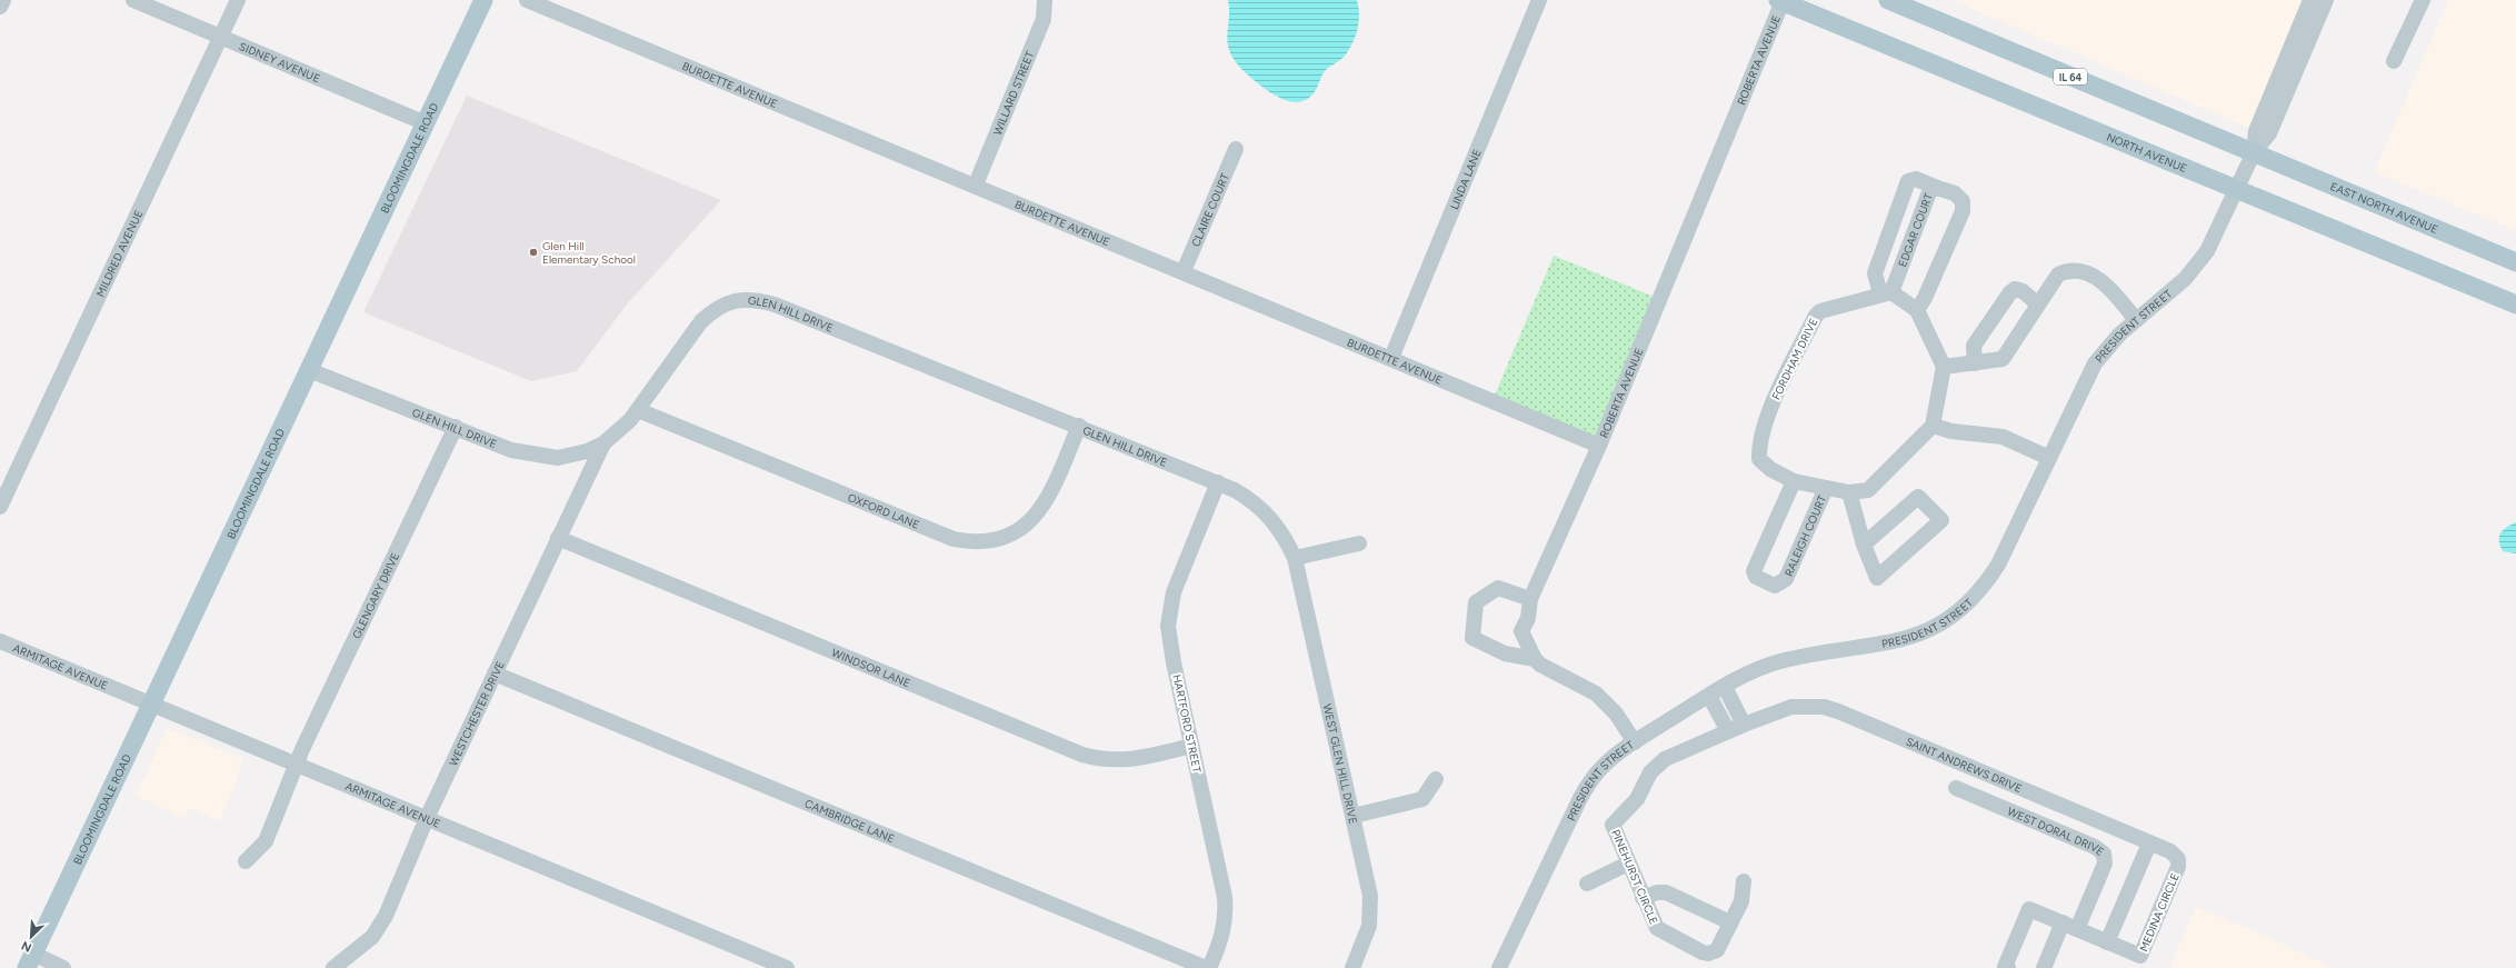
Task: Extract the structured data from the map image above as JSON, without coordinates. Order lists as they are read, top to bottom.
{
  "streets": {
    "main road": [
      "IL 64",
      "NORTH AVENUE",
      "BLOOMINGDALE ROAD",
      "EAST NORTH AVENUE"
    ],
    "street": [
      "ROBERTA AVENUE",
      "SIDNEY AVENUE",
      "BURDETTE AVENUE",
      "WILLARD STREET",
      "LINDA LANE",
      "CLAIRE COURT",
      "EDGAR COURT",
      "MILDRED AVENUE",
      "GLEN HILL DRIVE",
      "PRESIDENT STREET",
      "FORDHAM DRIVE",
      "OXFORD LANE",
      "RALEIGH COURT",
      "GLENGARY DRIVE",
      "ARMITAGE AVENUE",
      "WINDSOR LANE",
      "WESTCHESTER DRIVE",
      "HARTFORD STREET",
      "WEST GLEN HILL DRIVE",
      "SAINT ANDREWS DRIVE",
      "CAMBRIDGE LANE",
      "WEST DORAL DRIVE",
      "PINEHURST CIRCLE",
      "MEDINA CIRCLE"
    ]
  },
  "crossings": [
    ["ROBERTA AVENUE", "BURDETTE AVENUE"],
    ["ROBERTA AVENUE", "NORTH AVENUE"],
    ["ROBERTA AVENUE", "PRESIDENT STREET"],
    ["SIDNEY AVENUE", "BLOOMINGDALE ROAD"],
    ["SIDNEY AVENUE", "MILDRED AVENUE"],
    ["IL 64", "EAST NORTH AVENUE"],
    ["IL 64", "PRESIDENT STREET"],
    ["BURDETTE AVENUE", "WILLARD STREET"],
    ["BURDETTE AVENUE", "LINDA LANE"],
    ["BURDETTE AVENUE", "CLAIRE COURT"],
    ["NORTH AVENUE", "PRESIDENT STREET"],
    ["BLOOMINGDALE ROAD", "GLEN HILL DRIVE"],
    ["BLOOMINGDALE ROAD", "ARMITAGE AVENUE"],
    ["EAST NORTH AVENUE", "PRESIDENT STREET"],
    ["EDGAR COURT", "FORDHAM DRIVE"],
    ["GLEN HILL DRIVE", "OXFORD LANE"],
    ["GLEN HILL DRIVE", "GLENGARY DRIVE"],
    ["GLEN HILL DRIVE", "WESTCHESTER DRIVE"],
    ["GLEN HILL DRIVE", "HARTFORD STREET"],
    ["GLEN HILL DRIVE", "WEST GLEN HILL DRIVE"],
    ["FORDHAM DRIVE", "RALEIGH COURT"],
    ["GLENGARY DRIVE", "ARMITAGE AVENUE"],
    ["ARMITAGE AVENUE", "WESTCHESTER DRIVE"],
    ["WINDSOR LANE", "WESTCHESTER DRIVE"],
    ["WINDSOR LANE", "HARTFORD STREET"],
    ["WESTCHESTER DRIVE", "CAMBRIDGE LANE"],
    ["SAINT ANDREWS DRIVE", "PINEHURST CIRCLE"],
    ["SAINT ANDREWS DRIVE", "MEDINA CIRCLE"],
    ["WEST DORAL DRIVE", "MEDINA CIRCLE"]
  ],
  "places": ["Glen Hill Elementary School"],
  "north": "bottom left"
}
